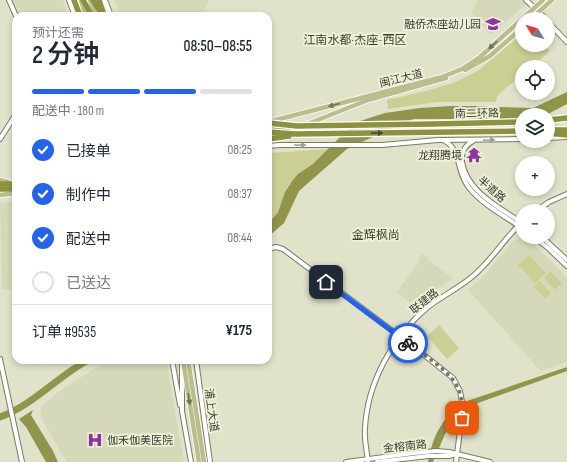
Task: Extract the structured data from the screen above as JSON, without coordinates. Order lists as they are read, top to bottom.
{
  "streets": {
    "highway": ["南二环路"],
    "main road": [
      "闽江大道",
      "半道路",
      "联建路",
      "浦上大道",
      "金榕南路"
    ]
  },
  "crossings": [
    ["联建路", "金榕南路"]
  ],
  "districts": ["江南水都·杰座-西区", "金辉枫尚"],
  "places": {
    "school or university": ["融侨杰座幼儿园"],
    "temple": ["龙翔腾境"],
    "hospital": ["伽禾伽美医院"]
  },
  "north": "top left",
  "page": {
    "map_buttons": ["+", "−"],
    "heading": ["2 分钟", "预计还需", "08:50–08:55"],
    "panel": ["订单 #9535", "¥175"],
    "bar": "配送中 · 180 m",
    "list": [
      ["已接单", "08:25"],
      ["制作中", "08:37"],
      ["配送中", "08:44"],
      "已送达"
    ]
  }
}
